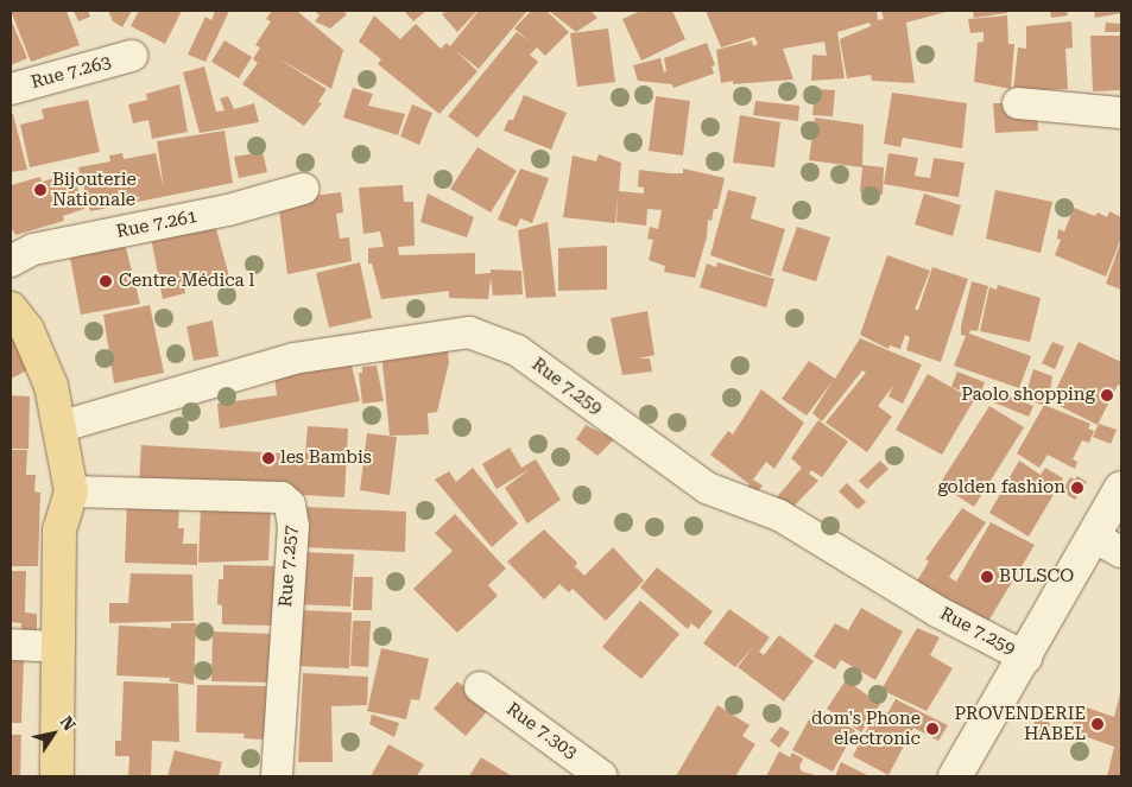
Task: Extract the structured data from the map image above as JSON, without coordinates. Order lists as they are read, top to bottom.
{
  "streets": {
    "street": [
      "Rue 7.263",
      "Rue 7.261",
      "Rue 7.259",
      "Rue 7.257",
      "Rue 7.303"
    ]
  },
  "places": [
    "Bijouterie Nationale",
    "Centre Médica l",
    "Paolo shopping",
    "les Bambis",
    "golden fashion",
    "BULSCO",
    "PROVENDERIE HABEL",
    "dom's Phone electronic"
  ],
  "north": "top right"
}
